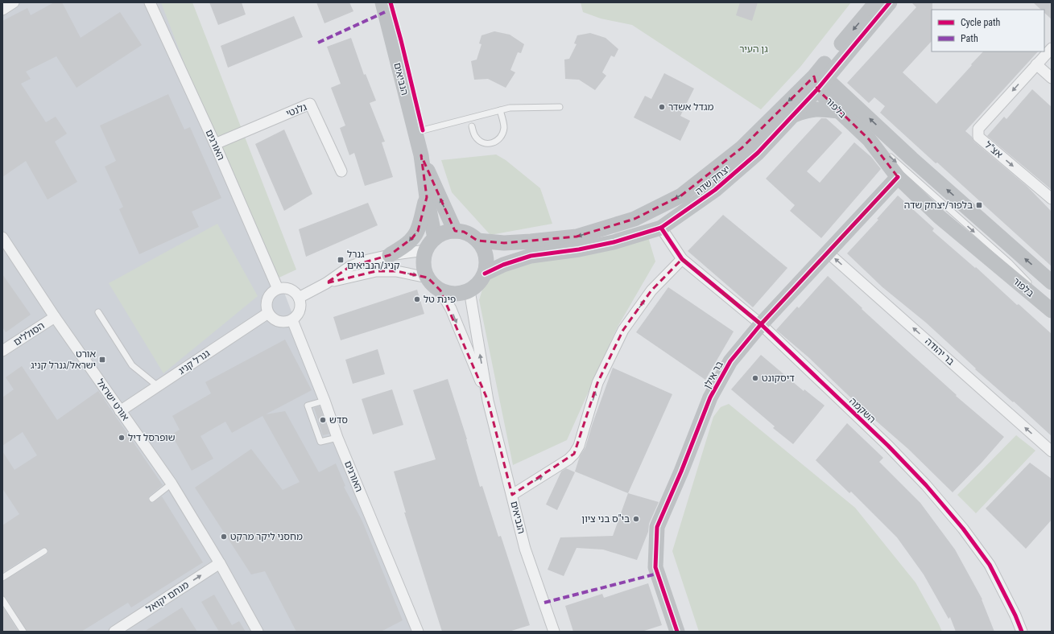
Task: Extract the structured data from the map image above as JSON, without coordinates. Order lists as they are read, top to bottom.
{
  "streets": {
    "street": [
      "הנביאים",
      "בלפור",
      "גלנטי",
      "האורגים",
      "אצ\"ל",
      "יצחק שדה",
      "הסוללים",
      "בר יהודה",
      "גנרל קניג",
      "בר אילן",
      "אורט ישראל",
      "השקמה",
      "מנחם יקואל"
    ]
  },
  "crossings": [
    ["הנביאים", "יצחק שדה"],
    ["בלפור", "יצחק שדה"],
    ["בלפור", "בר אילן"],
    ["גלנטי", "האורגים"],
    ["האורגים", "גנרל קניג"],
    ["יצחק שדה", "השקמה"],
    ["הסוללים", "אורט ישראל"],
    ["בר יהודה", "בר אילן"],
    ["גנרל קניג", "אורט ישראל"],
    ["בר אילן", "השקמה"],
    ["אורט ישראל", "מנחם יקואל"]
  ],
  "one_way": ["בר יהודה", "מנחם יקואל"],
  "parks": ["גן העיר"],
  "places": {
    "other": [
      "מגדל אשדר",
      "פינת טל",
      "דיסקונט",
      "סדש",
      "שופרסל דיל",
      "בי\"ס בני ציון",
      "מחסני ליקר מרקט"
    ],
    "transit": ["בלפור/יצחק שדה", "גנרל קניג/הנביאים", "אורט ישראל/גנרל קניג"]
  },
  "legend": ["Cycle path", "Path"]
}
